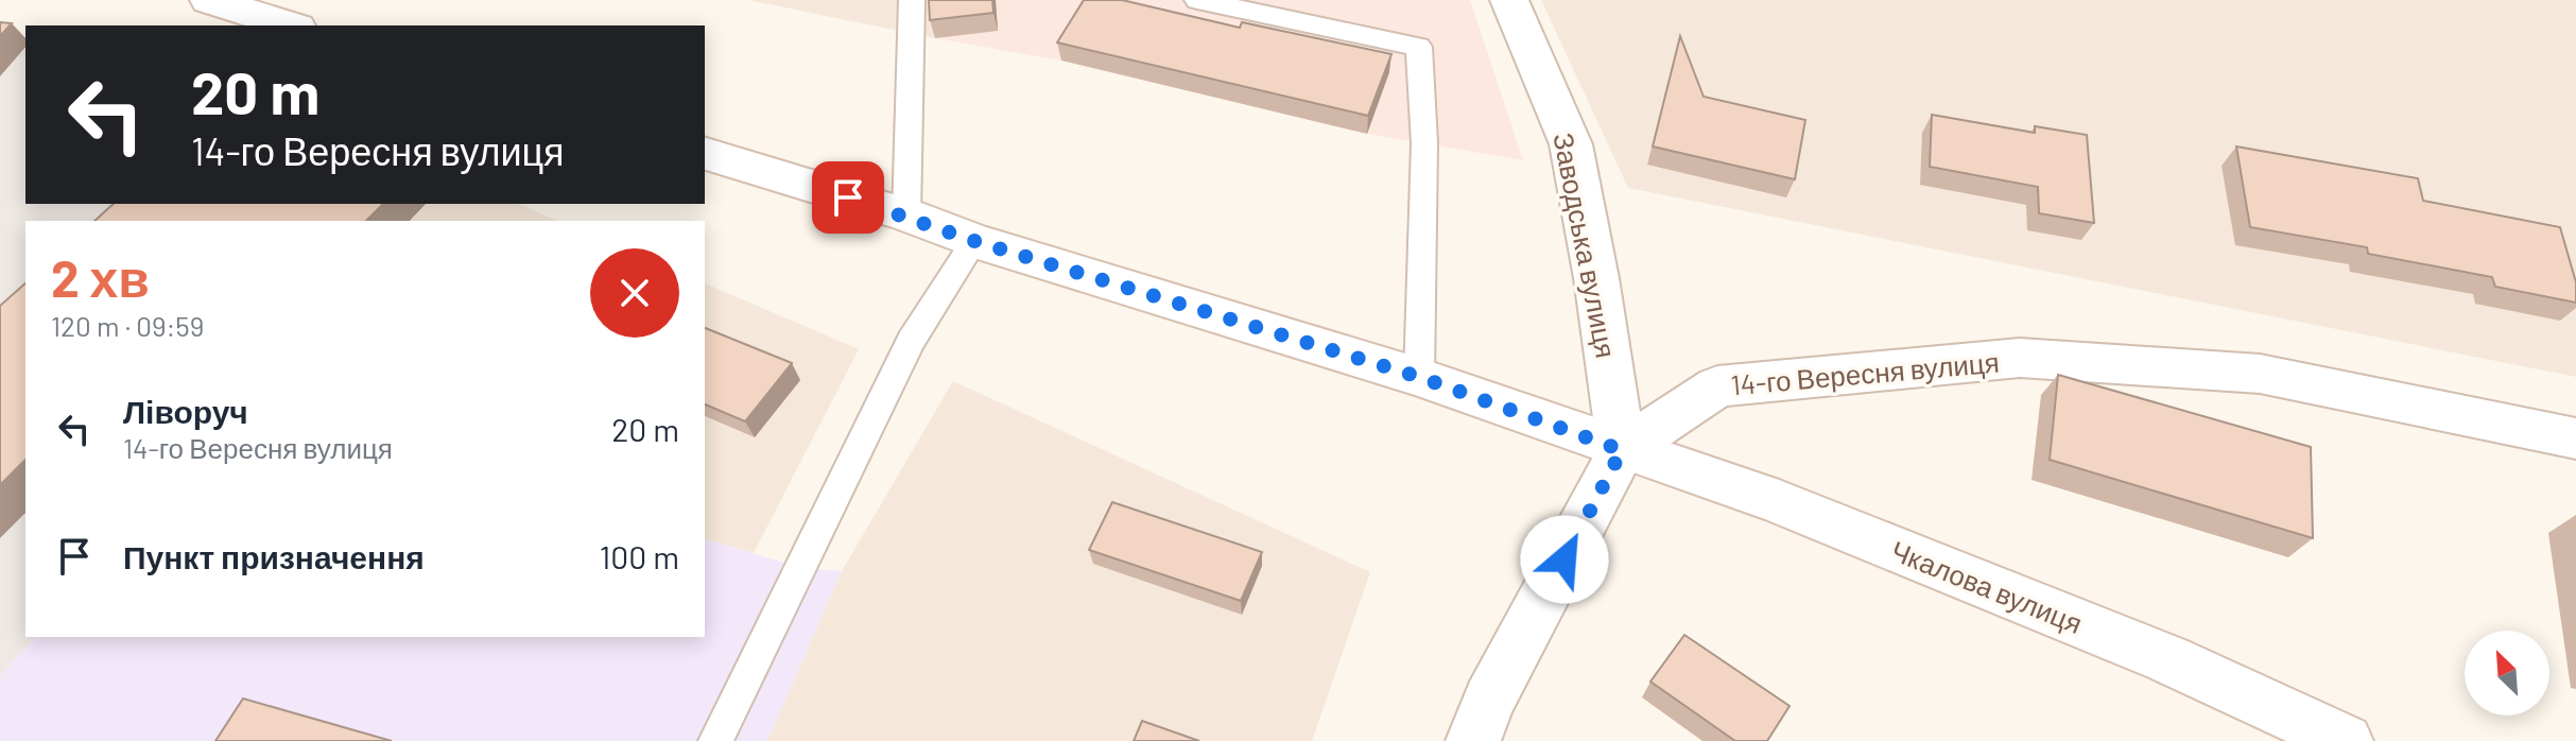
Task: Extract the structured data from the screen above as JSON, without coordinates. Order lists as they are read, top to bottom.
{
  "streets": {
    "street": ["Заводська вулиця", "14-го Вересня вулиця", "Чкалова вулиця"]
  },
  "crossings": [
    ["Заводська вулиця", "14-го Вересня вулиця"],
    ["Заводська вулиця", "Чкалова вулиця"],
    ["14-го Вересня вулиця", "Чкалова вулиця"]
  ],
  "north": "top left",
  "page": {
    "turn": ["20 m", "14-го Вересня вулиця"],
    "heading": ["2 хв", "120 m · 09:59"],
    "list": [
      {
        "name": "Ліворуч",
        "note": "14-го Вересня вулиця",
        "value": "20 m"
      },
      {
        "name": "Пункт призначення",
        "value": "100 m"
      }
    ]
  }
}
